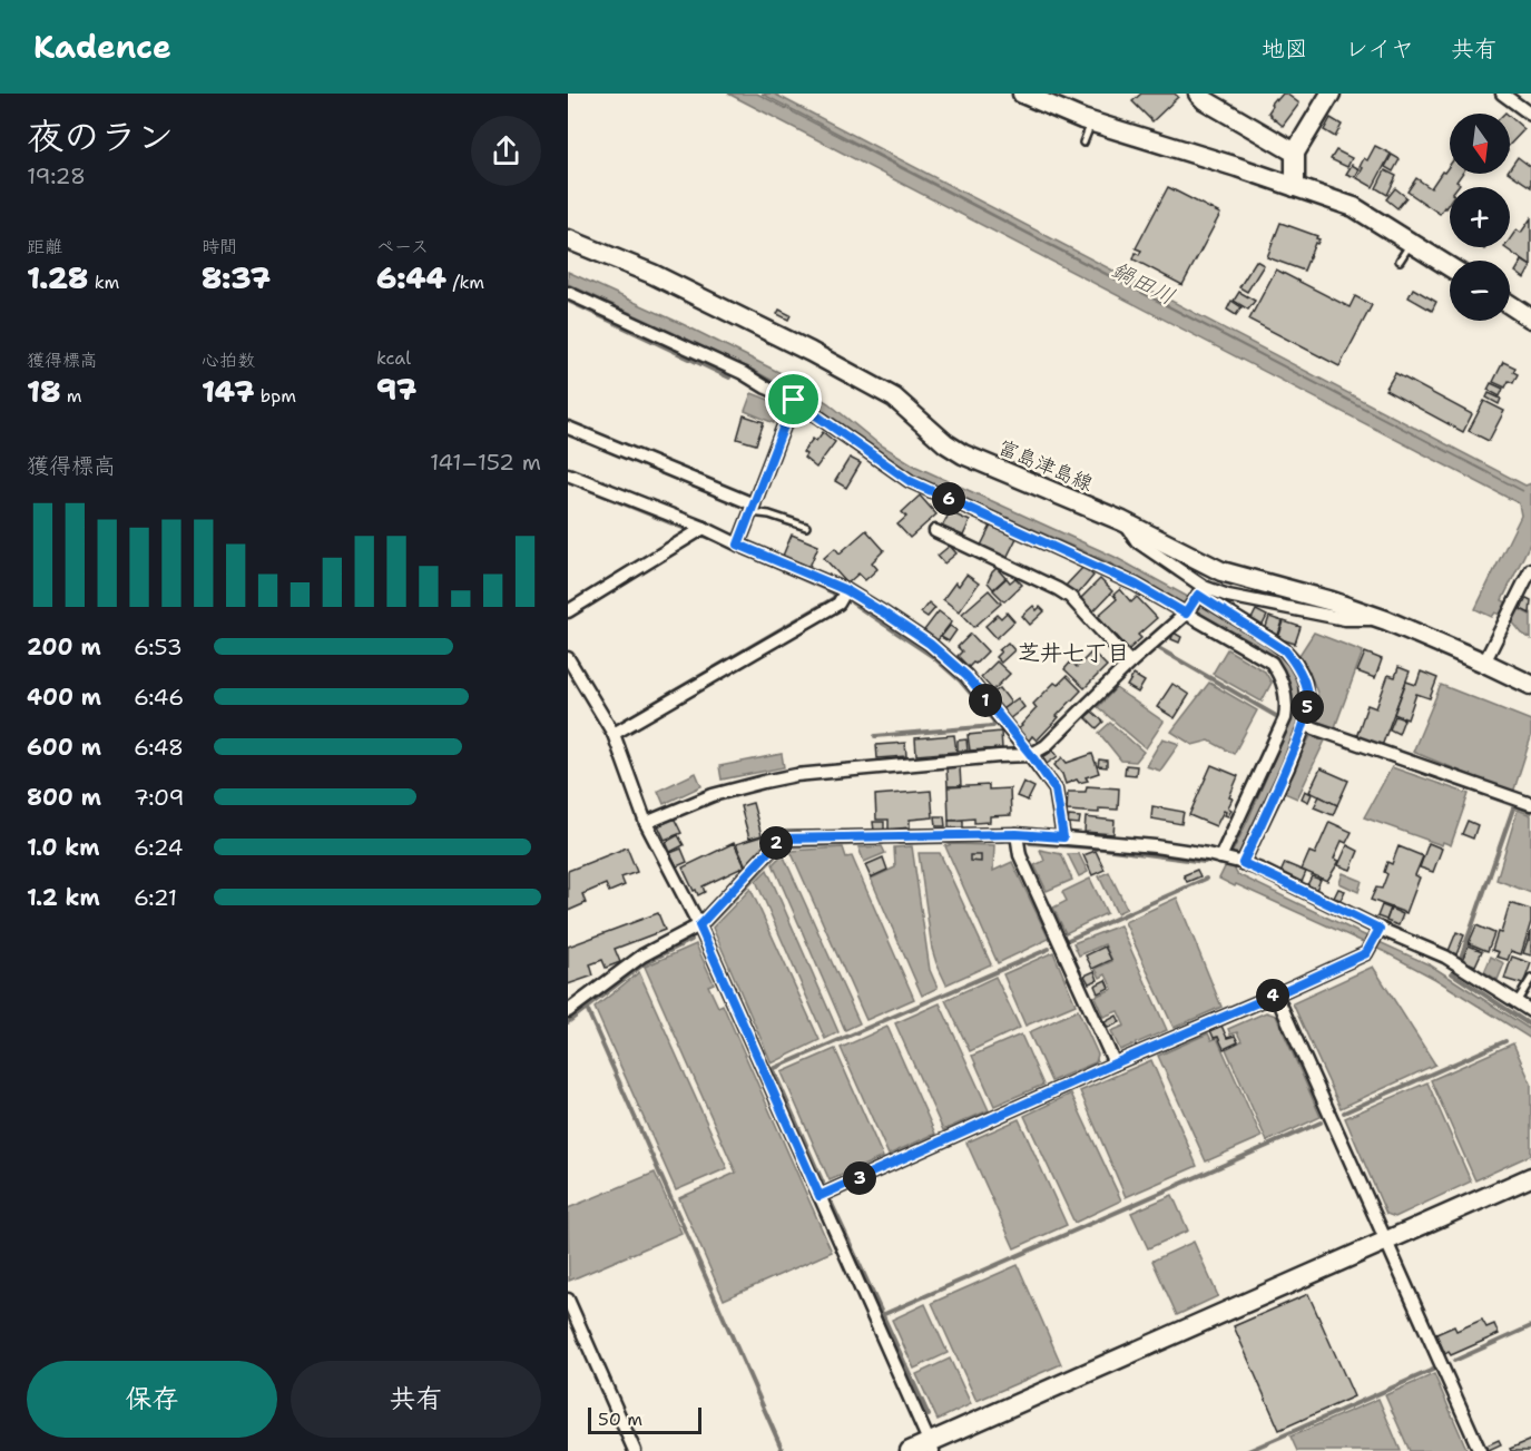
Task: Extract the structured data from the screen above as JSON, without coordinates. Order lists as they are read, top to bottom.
{
  "streets": {
    "street": ["富島津島線"]
  },
  "districts": ["芝井七丁目"],
  "water": ["鍋田川"],
  "scale_bar": "50 m",
  "north": "bottom",
  "page": {
    "header": "Kadence",
    "nav": ["地図", "レイヤ", "共有"],
    "heading": ["夜のラン", "19:28"],
    "map_buttons": ["+", "−"],
    "stats": [
      ["距離", "1.28 km"],
      ["時間", "8:37"],
      ["ペース", "6:44 /km"],
      ["獲得標高", "18 m"],
      ["心拍数", "147 bpm"],
      ["kcal", "97"]
    ],
    "chart": ["獲得標高", "141–152 m"],
    "pins": [
      "6",
      "1",
      "5",
      "2",
      "4",
      "3"
    ],
    "list": [
      {
        "name": "200 m",
        "note": "6:53"
      },
      {
        "name": "400 m",
        "note": "6:46"
      },
      {
        "name": "600 m",
        "note": "6:48"
      },
      {
        "name": "800 m",
        "note": "7:09"
      },
      {
        "name": "1.0 km",
        "note": "6:24"
      },
      {
        "name": "1.2 km",
        "note": "6:21"
      }
    ],
    "buttons": ["保存", "共有"],
    "scale": "50 m"
  }
}
